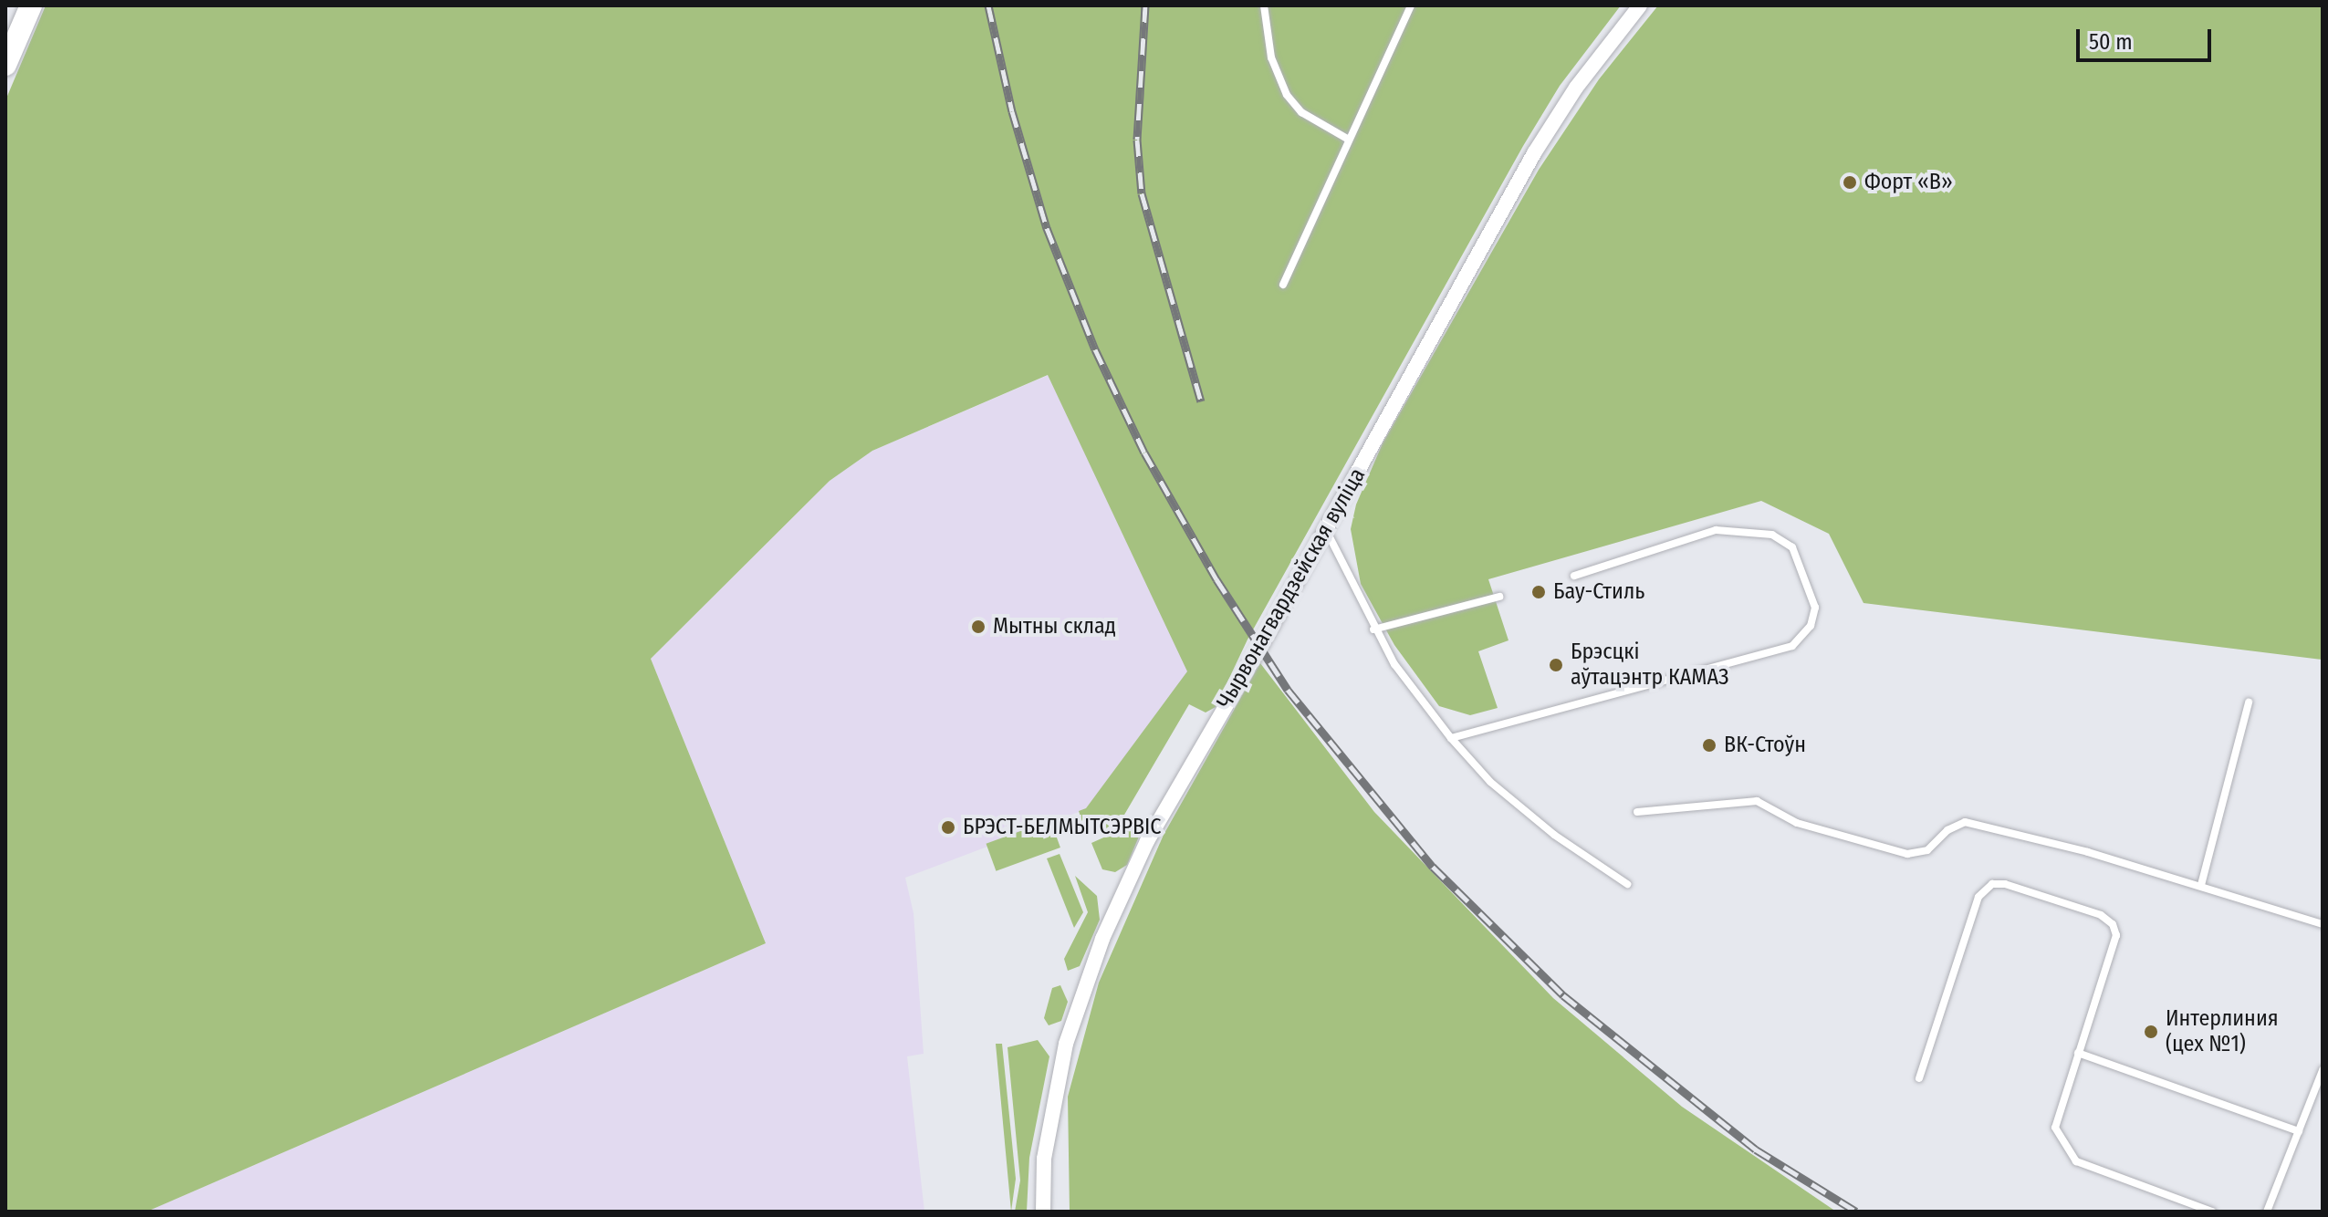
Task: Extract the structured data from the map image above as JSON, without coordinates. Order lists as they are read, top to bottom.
{
  "streets": {
    "street": ["Чырвонагвардзейская вуліца"]
  },
  "places": [
    "Форт «В»",
    "Бау-Стиль",
    "Мытны склад",
    "Брэсцкі аўтацэнтр КАМАЗ",
    "ВК-Стоўн",
    "БРЭСТ-БЕЛМЫТСЭРВІС",
    "Интерлиния (цех №1)"
  ],
  "scale_bar": "50 m"
}
